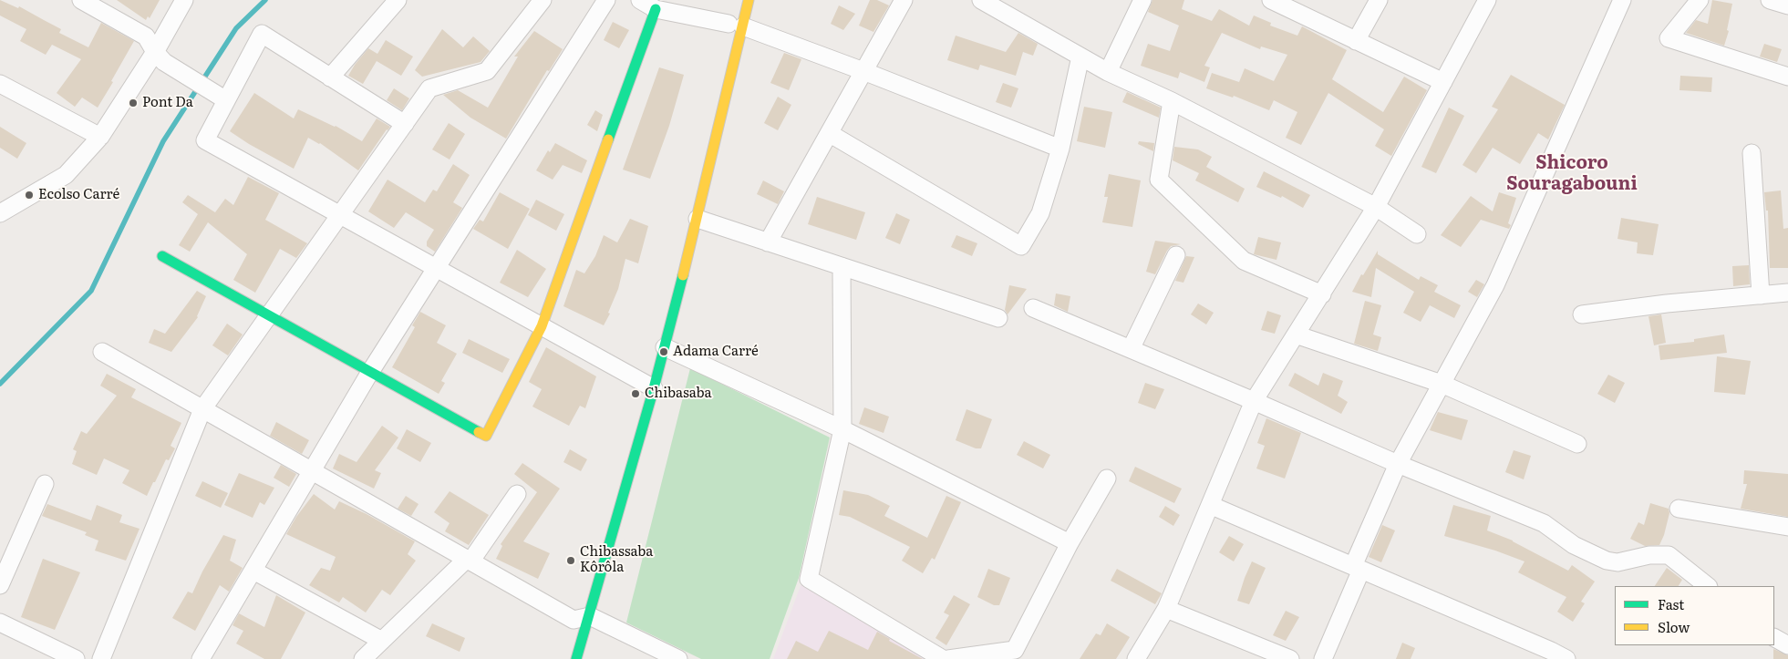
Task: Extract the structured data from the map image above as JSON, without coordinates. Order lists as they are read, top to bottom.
{
  "districts": ["Shicoro Souragabouni"],
  "places": [
    "Pont Da",
    "Ecolso Carré",
    "Adama Carré",
    "Chibasaba",
    "Chibassaba Kôrôla"
  ],
  "legend": ["Fast", "Slow"]
}
